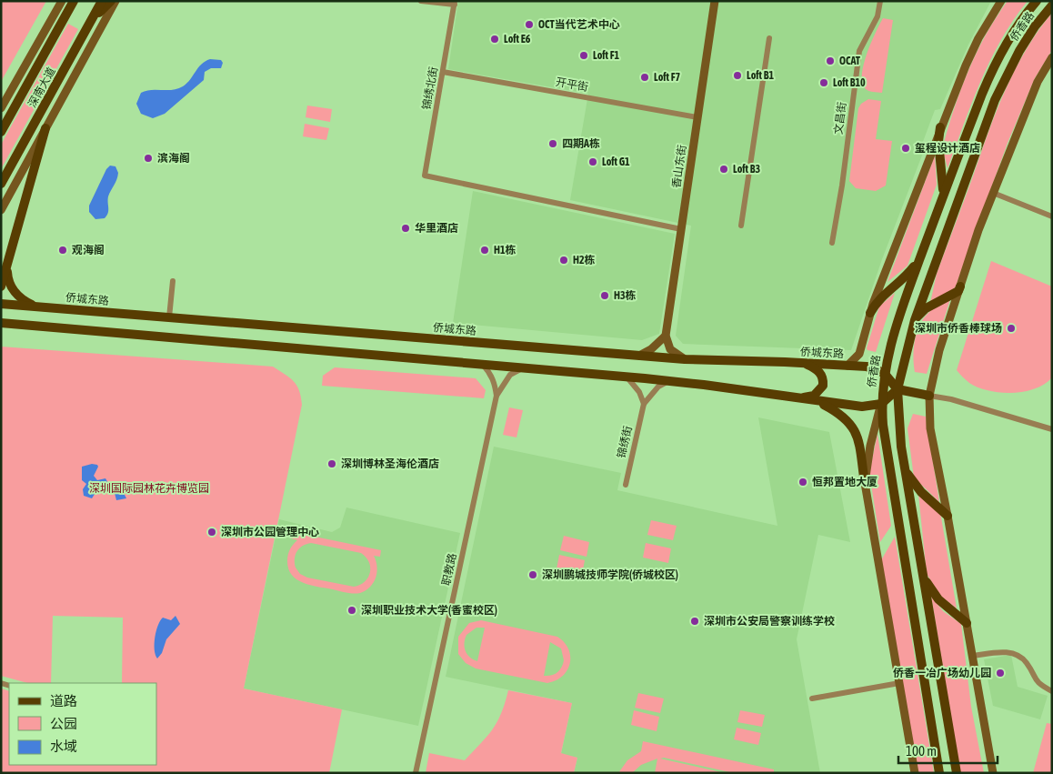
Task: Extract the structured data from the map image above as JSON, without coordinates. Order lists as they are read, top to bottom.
{
  "streets": {
    "main road": [
      "侨香路",
      "深南大道",
      "香山东街",
      "侨城东路"
    ],
    "street": [
      "开平街",
      "锦绣北街",
      "文昌街",
      "锦绣街",
      "职教路"
    ]
  },
  "crossings": [
    ["侨香路", "侨城东路"],
    ["开平街", "锦绣北街"],
    ["开平街", "香山东街"],
    ["锦绣北街", "香山东街"]
  ],
  "parks": ["深圳国际园林花卉博览园"],
  "places": [
    "OCT当代艺术中心",
    "Loft E6",
    "Loft F1",
    "OCAT",
    "Loft B1",
    "Loft F7",
    "Loft B10",
    "四期A栋",
    "玺程设计酒店",
    "滨海阁",
    "Loft G1",
    "Loft B3",
    "华里酒店",
    "观海阁",
    "H1栋",
    "H2栋",
    "H3栋",
    "深圳市侨香棒球场",
    "深圳博林圣海伦酒店",
    "恒邦置地大厦",
    "深圳市公园管理中心",
    "深圳鹏城技师学院(侨城校区)",
    "深圳职业技术大学(香蜜校区)",
    "深圳市公安局警察训练学校",
    "侨香一冶广场幼儿园"
  ],
  "legend": ["道路", "公园", "水域"],
  "scale_bar": "100 m"
}
